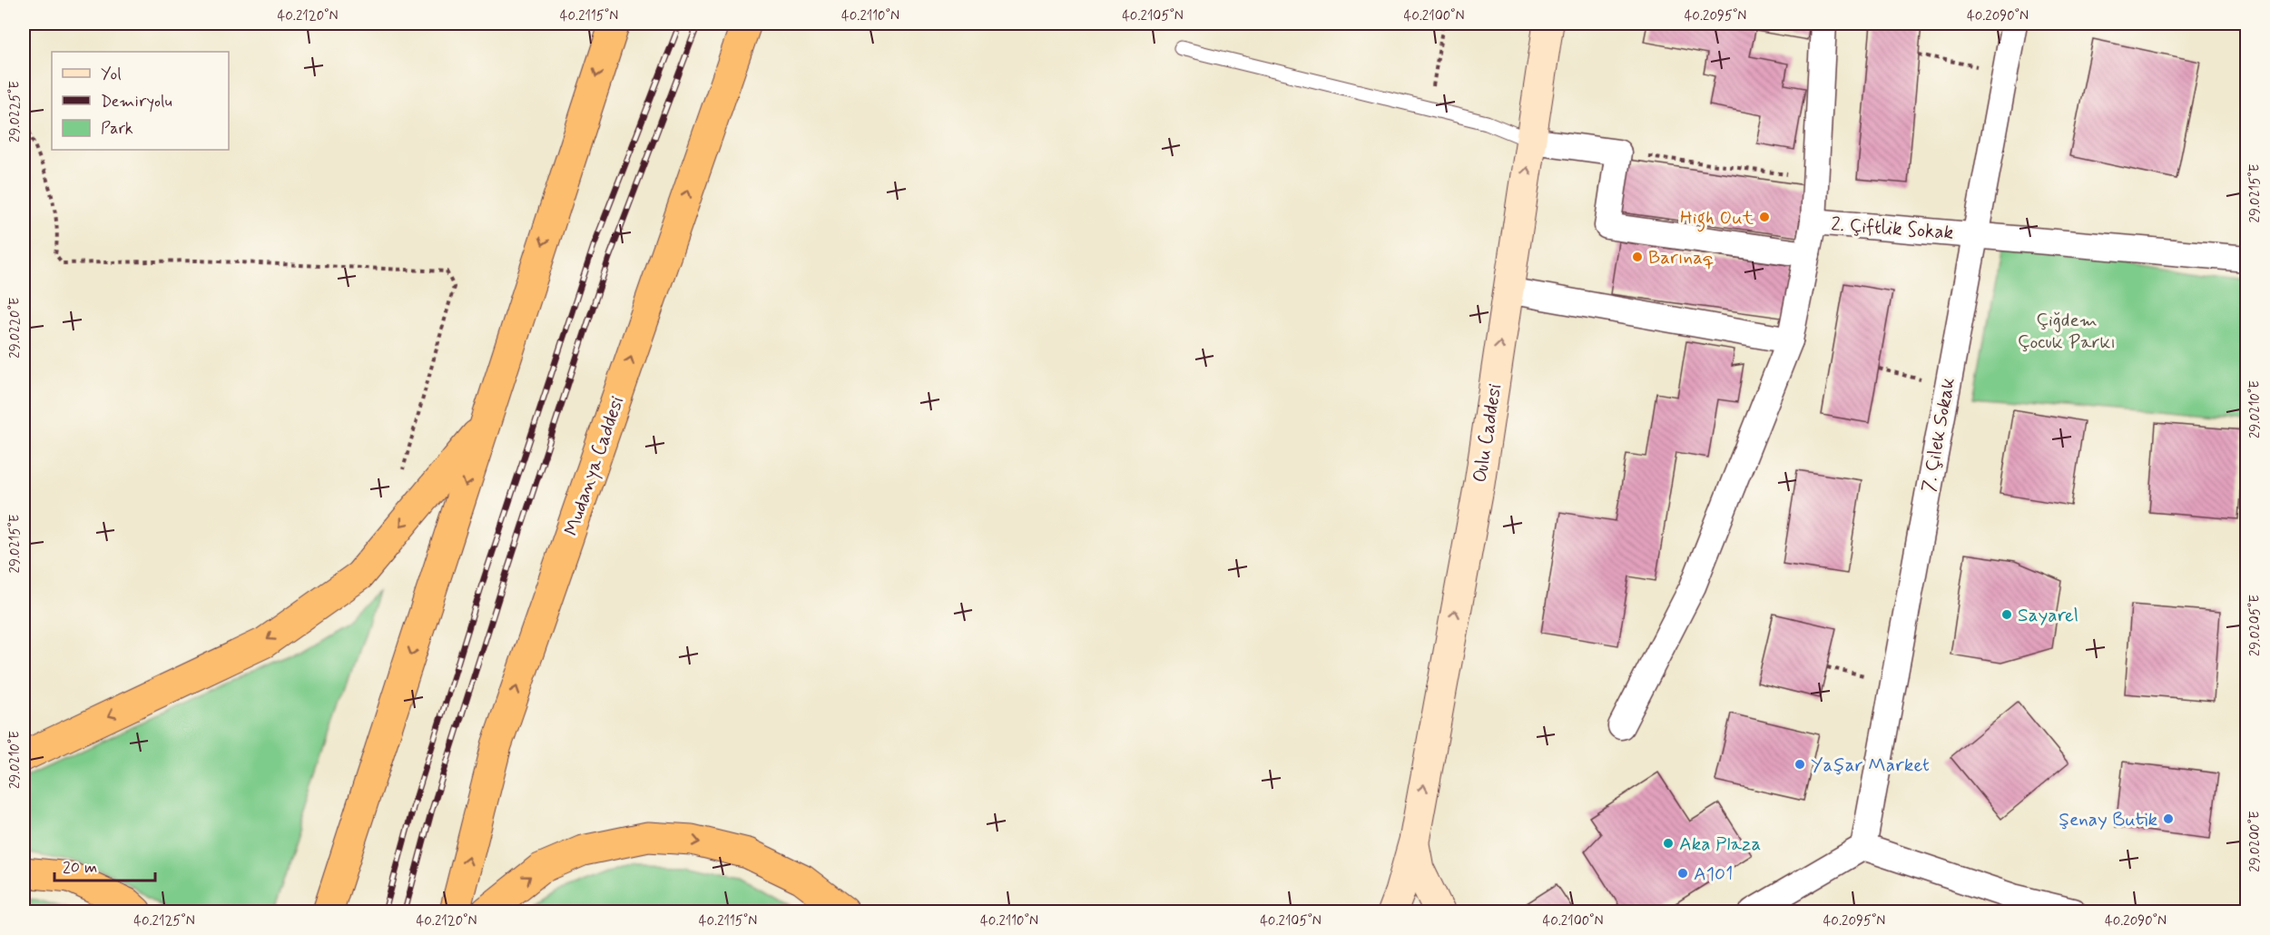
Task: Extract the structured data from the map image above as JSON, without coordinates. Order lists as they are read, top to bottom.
{
  "streets": {
    "highway": ["Mudanya Caddesi"],
    "street": ["2. Çiftlik Sokak", "Oulu Caddesi", "7. Çilek Sokak"]
  },
  "crossings": [
    ["2. Çiftlik Sokak", "7. Çilek Sokak"]
  ],
  "one_way": ["Oulu Caddesi"],
  "parks": ["Çiğdem Çocuk Parkı"],
  "places": [
    "High Out",
    "Barınaq",
    "Sayarel",
    "Yaşar Market",
    "Şenay Butik",
    "Aka Plaza",
    "A101"
  ],
  "legend": ["Yol", "Demiryolu", "Park"],
  "scale_bar": "20 m",
  "coordinates": [
    "40.2120°N",
    "40.2115°N",
    "40.2110°N",
    "40.2105°N",
    "40.2100°N",
    "40.2095°N",
    "40.2090°N",
    "29.0225°E",
    "29.0215°E",
    "29.0220°E",
    "29.0210°E",
    "29.0205°E",
    "29.0200°E",
    "40.2125°N"
  ]
}
